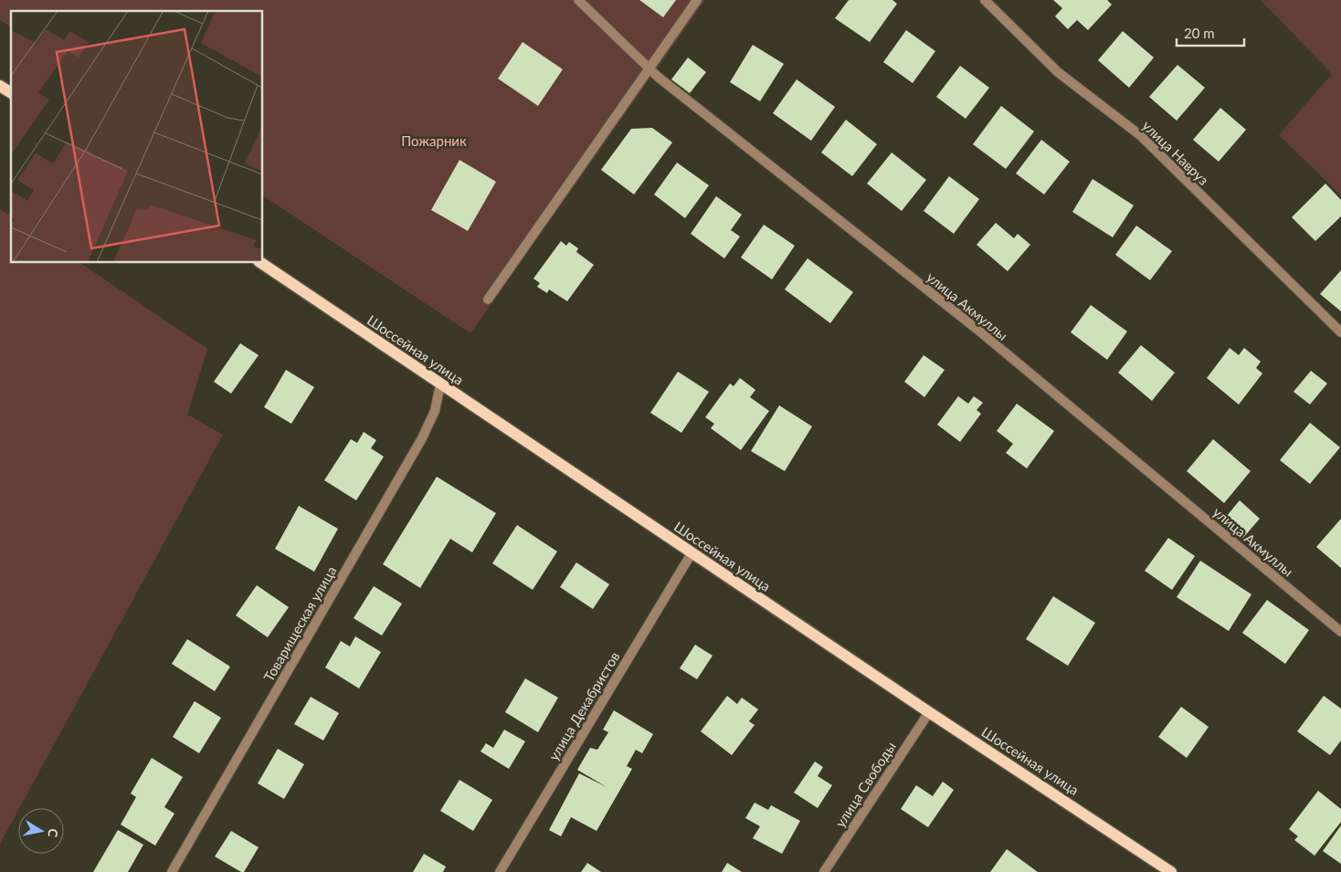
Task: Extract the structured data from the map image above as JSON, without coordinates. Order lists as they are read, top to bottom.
{
  "streets": {
    "main road": ["Шоссейная улица"],
    "street": [
      "улица Навруз",
      "улица Акмуллы",
      "Товарищеская улица",
      "улица Декабристов",
      "улица Свободы"
    ]
  },
  "crossings": [
    ["Шоссейная улица", "Товарищеская улица"],
    ["Шоссейная улица", "улица Декабристов"],
    ["Шоссейная улица", "улица Свободы"]
  ],
  "parks": ["Пожарник"],
  "scale_bar": "20 m",
  "north": "right"
}
